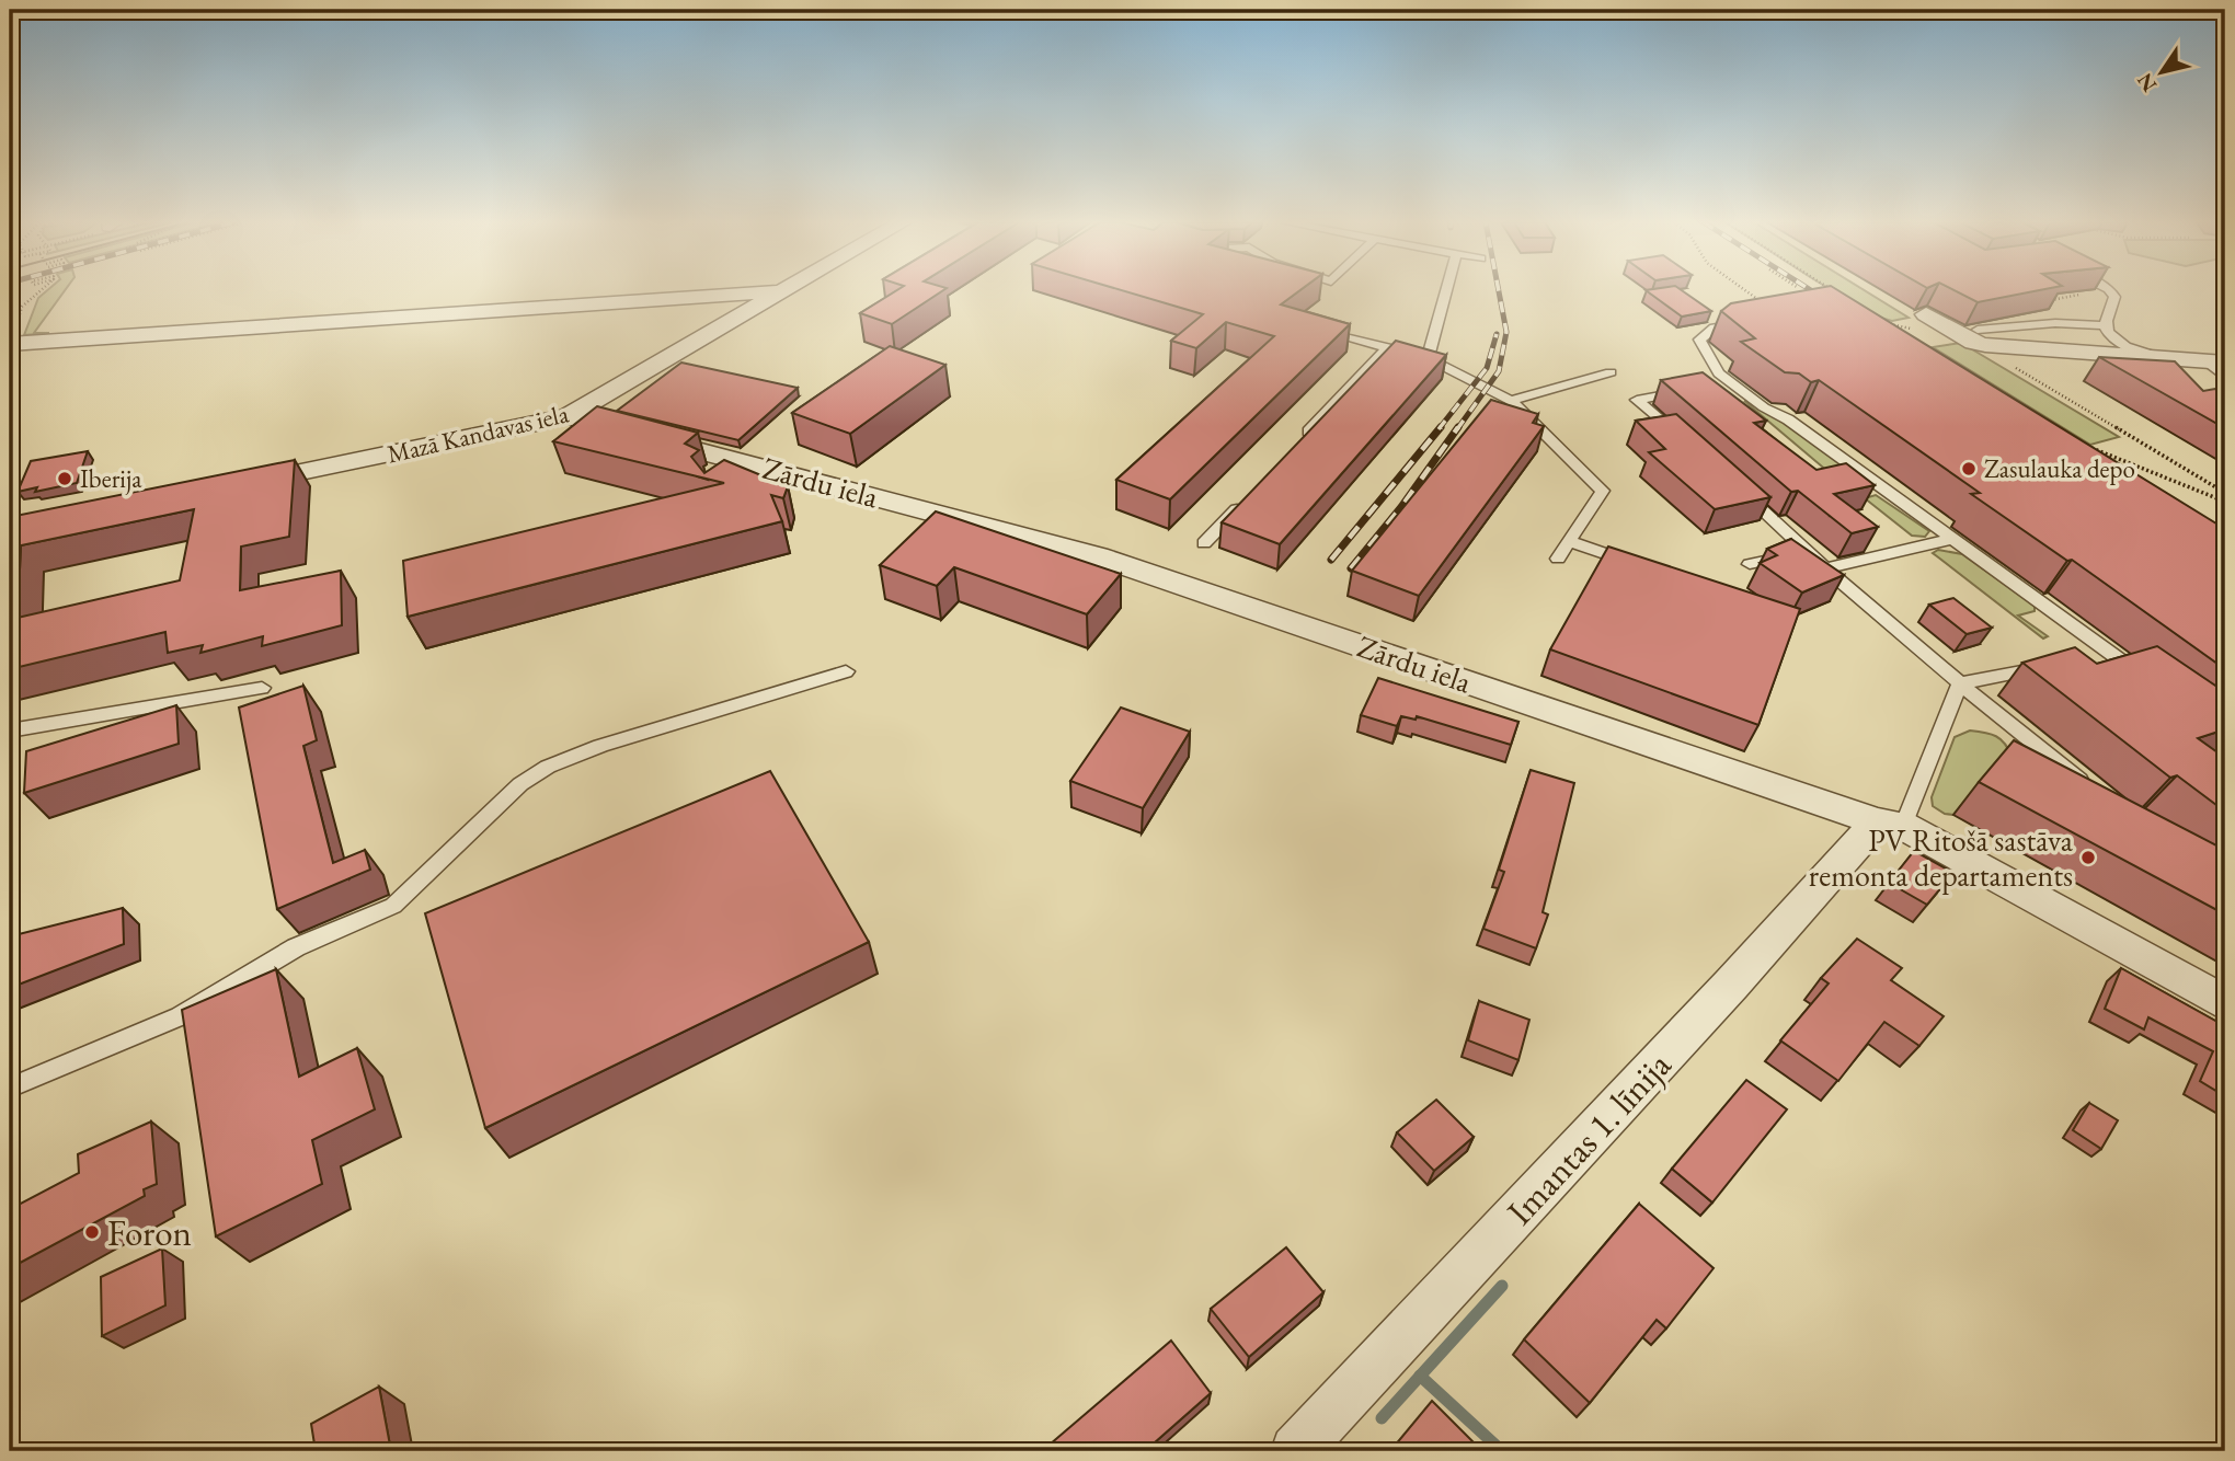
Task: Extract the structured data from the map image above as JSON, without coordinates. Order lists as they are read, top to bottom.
{
  "streets": {
    "street": ["Mazā Kandavas iela", "Zārdu iela", "Imantas 1. līnija"]
  },
  "crossings": [
    ["Mazā Kandavas iela", "Zārdu iela"],
    ["Zārdu iela", "Imantas 1. līnija"]
  ],
  "places": [
    "Zasulauka depo",
    "Iberija",
    "PV Ritošā sastāva remonta departaments",
    "Foron"
  ],
  "north": "bottom left"
}
